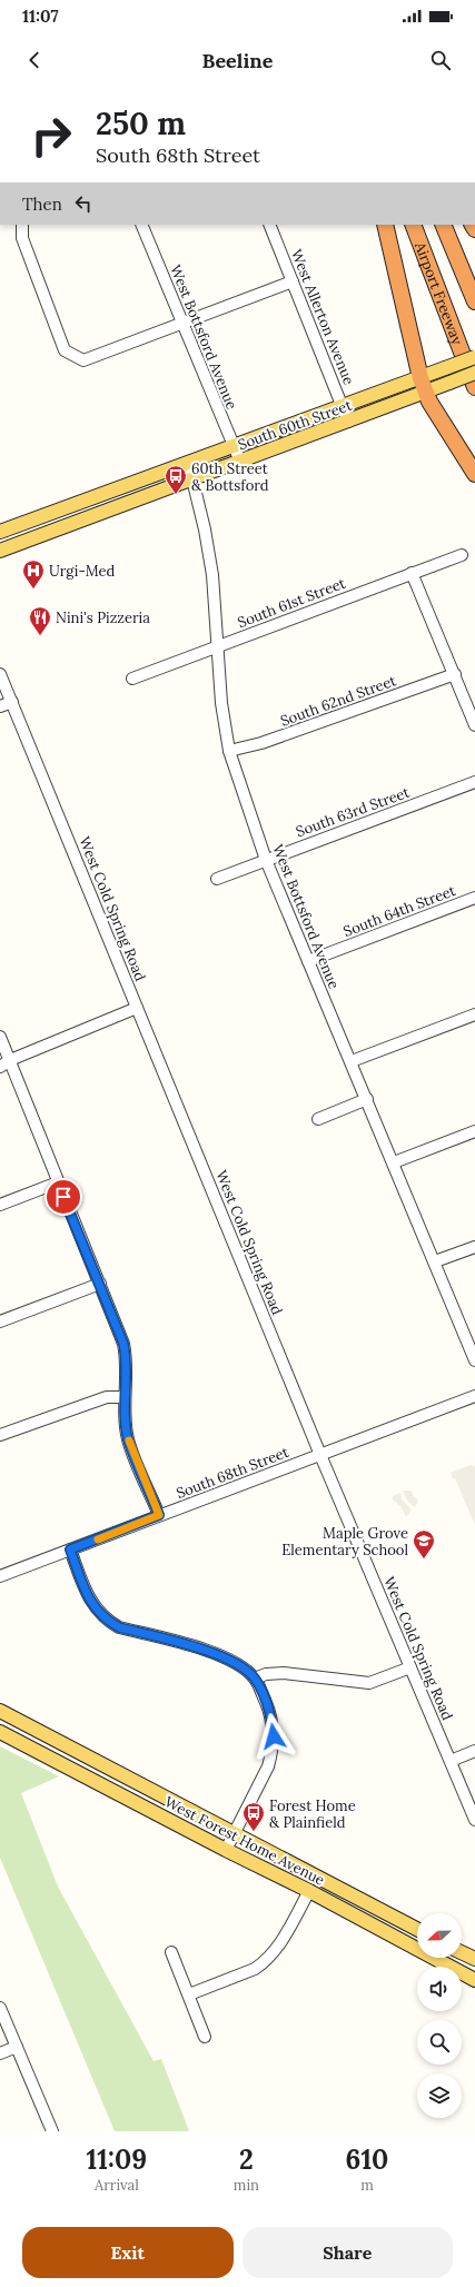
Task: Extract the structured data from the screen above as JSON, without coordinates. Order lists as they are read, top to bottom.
{
  "streets": {
    "highway": ["Airport Freeway"],
    "main road": ["South 60th Street", "West Forest Home Avenue"],
    "street": [
      "West Allerton Avenue",
      "West Bottsford Avenue",
      "South 61st Street",
      "South 62nd Street",
      "South 63rd Street",
      "West Cold Spring Road",
      "South 64th Street",
      "South 68th Street"
    ]
  },
  "crossings": [
    ["West Allerton Avenue", "South 60th Street"],
    ["West Bottsford Avenue", "South 60th Street"],
    ["West Bottsford Avenue", "South 61st Street"],
    ["West Bottsford Avenue", "South 62nd Street"],
    ["West Bottsford Avenue", "South 63rd Street"],
    ["West Bottsford Avenue", "South 64th Street"],
    ["West Cold Spring Road", "South 68th Street"]
  ],
  "places": {
    "bus stop": ["60th Street & Bottsford", "Forest Home & Plainfield"],
    "hospital": ["Urgi-Med"],
    "restaurant": ["Nini's Pizzeria"],
    "school or university": ["Maple Grove Elementary School"]
  },
  "north": "left",
  "page": {
    "status": "11:07",
    "header": "Beeline",
    "turn": ["250 m", "South 68th Street"],
    "then": "Then",
    "eta": [
      "11:09",
      "Arrival",
      "2",
      "min",
      "610",
      "m"
    ],
    "buttons": ["Exit", "Share"]
  }
}
